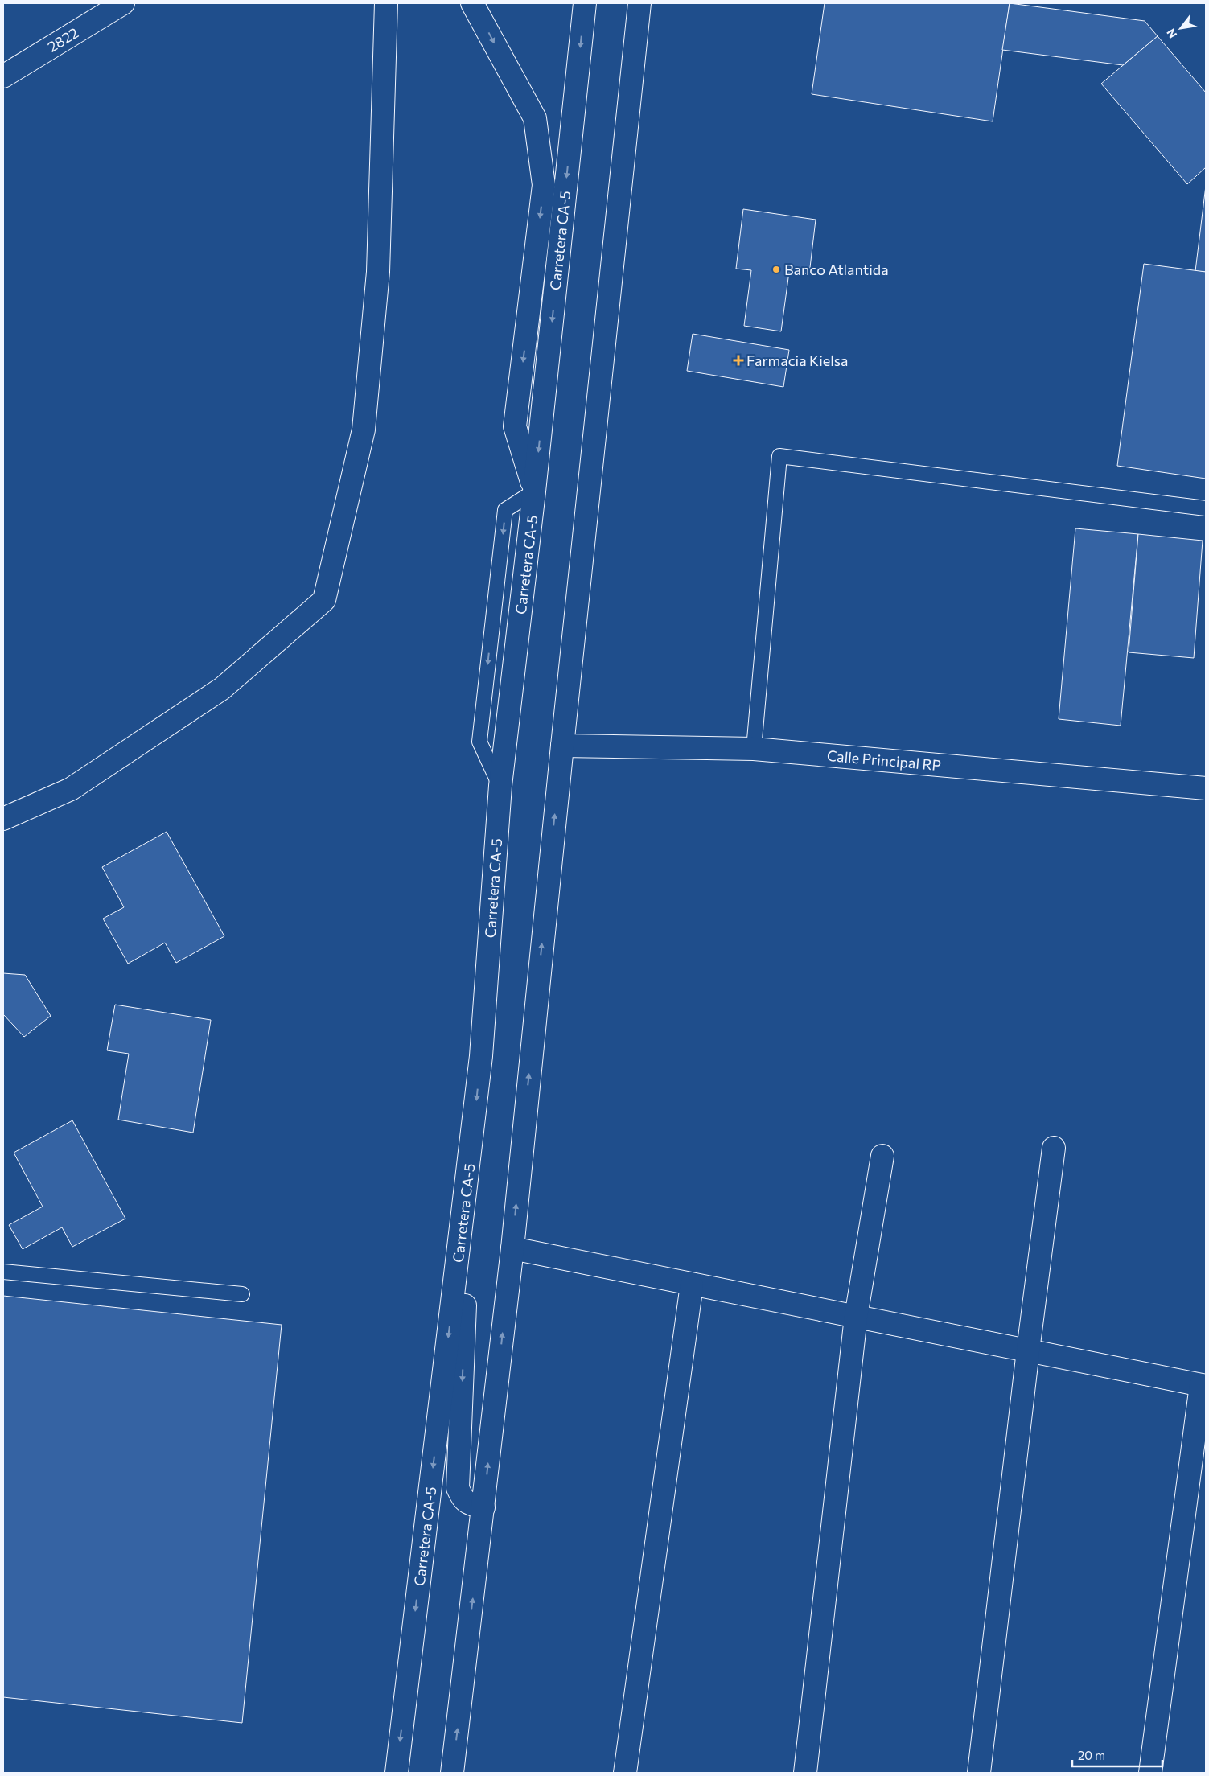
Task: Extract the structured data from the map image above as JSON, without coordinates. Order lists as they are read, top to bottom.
{
  "streets": {
    "main road": ["2822", "Carretera CA-5", "Calle Principal RP"]
  },
  "places": {
    "other": ["Banco Atlantida"],
    "health": ["Farmacia Kielsa"]
  },
  "scale_bar": "20 m",
  "north": "bottom left"
}
